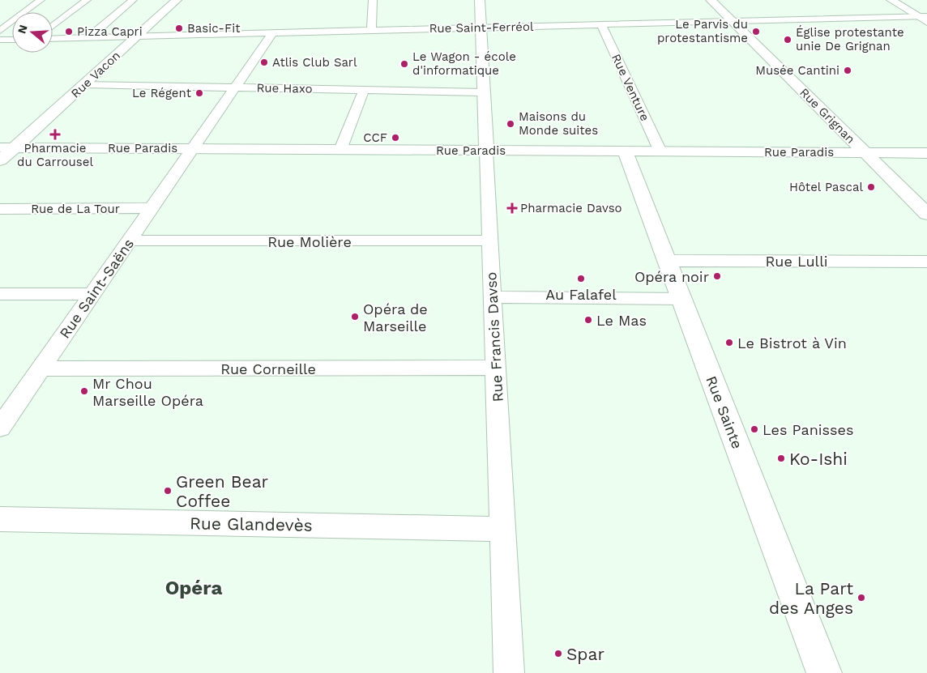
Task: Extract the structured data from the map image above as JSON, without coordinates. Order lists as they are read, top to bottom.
{
  "streets": {
    "street": [
      "Rue Saint-Ferréol",
      "Rue Vacon",
      "Rue Venture",
      "Rue Haxo",
      "Rue Grignan",
      "Rue Paradis",
      "Rue de La Tour",
      "Rue Molière",
      "Rue Lulli",
      "Rue Saint-Saëns",
      "Rue Francis Davso",
      "Rue Corneille",
      "Rue Sainte",
      "Rue Glandevès"
    ]
  },
  "crossings": [
    ["Rue Saint-Ferréol", "Rue Vacon"],
    ["Rue Saint-Ferréol", "Rue Venture"],
    ["Rue Saint-Ferréol", "Rue Grignan"],
    ["Rue Saint-Ferréol", "Rue Saint-Saëns"],
    ["Rue Saint-Ferréol", "Rue Francis Davso"],
    ["Rue Vacon", "Rue Haxo"],
    ["Rue Vacon", "Rue Paradis"],
    ["Rue Venture", "Rue Paradis"],
    ["Rue Haxo", "Rue Saint-Saëns"],
    ["Rue Haxo", "Rue Francis Davso"],
    ["Rue Grignan", "Rue Paradis"],
    ["Rue Paradis", "Rue Saint-Saëns"],
    ["Rue Paradis", "Rue Francis Davso"],
    ["Rue Paradis", "Rue Sainte"],
    ["Rue de La Tour", "Rue Saint-Saëns"],
    ["Rue Molière", "Rue Saint-Saëns"],
    ["Rue Molière", "Rue Francis Davso"],
    ["Rue Lulli", "Rue Sainte"],
    ["Rue Saint-Saëns", "Rue Corneille"],
    ["Rue Francis Davso", "Rue Corneille"],
    ["Rue Francis Davso", "Rue Glandevès"]
  ],
  "districts": ["Opéra"],
  "places": {
    "other": [
      "Basic-Fit",
      "Pizza Capri",
      "Le Parvis du protestantisme",
      "Église protestante unie De Grignan",
      "Atlis Club Sarl",
      "Le Wagon - école d'informatique",
      "Musée Cantini",
      "Le Régent",
      "Maisons du Monde suites",
      "CCF",
      "Hôtel Pascal",
      "Opéra noir",
      "Au Falafel",
      "Opéra de Marseille",
      "Le Mas",
      "Le Bistrot à Vin",
      "Mr Chou Marseille Opéra",
      "Les Panisses",
      "Ko-Ishi",
      "Green Bear Coffee",
      "La Part des Anges",
      "Spar"
    ],
    "health": ["Pharmacie du Carrousel", "Pharmacie Davso"]
  },
  "north": "left"
}
